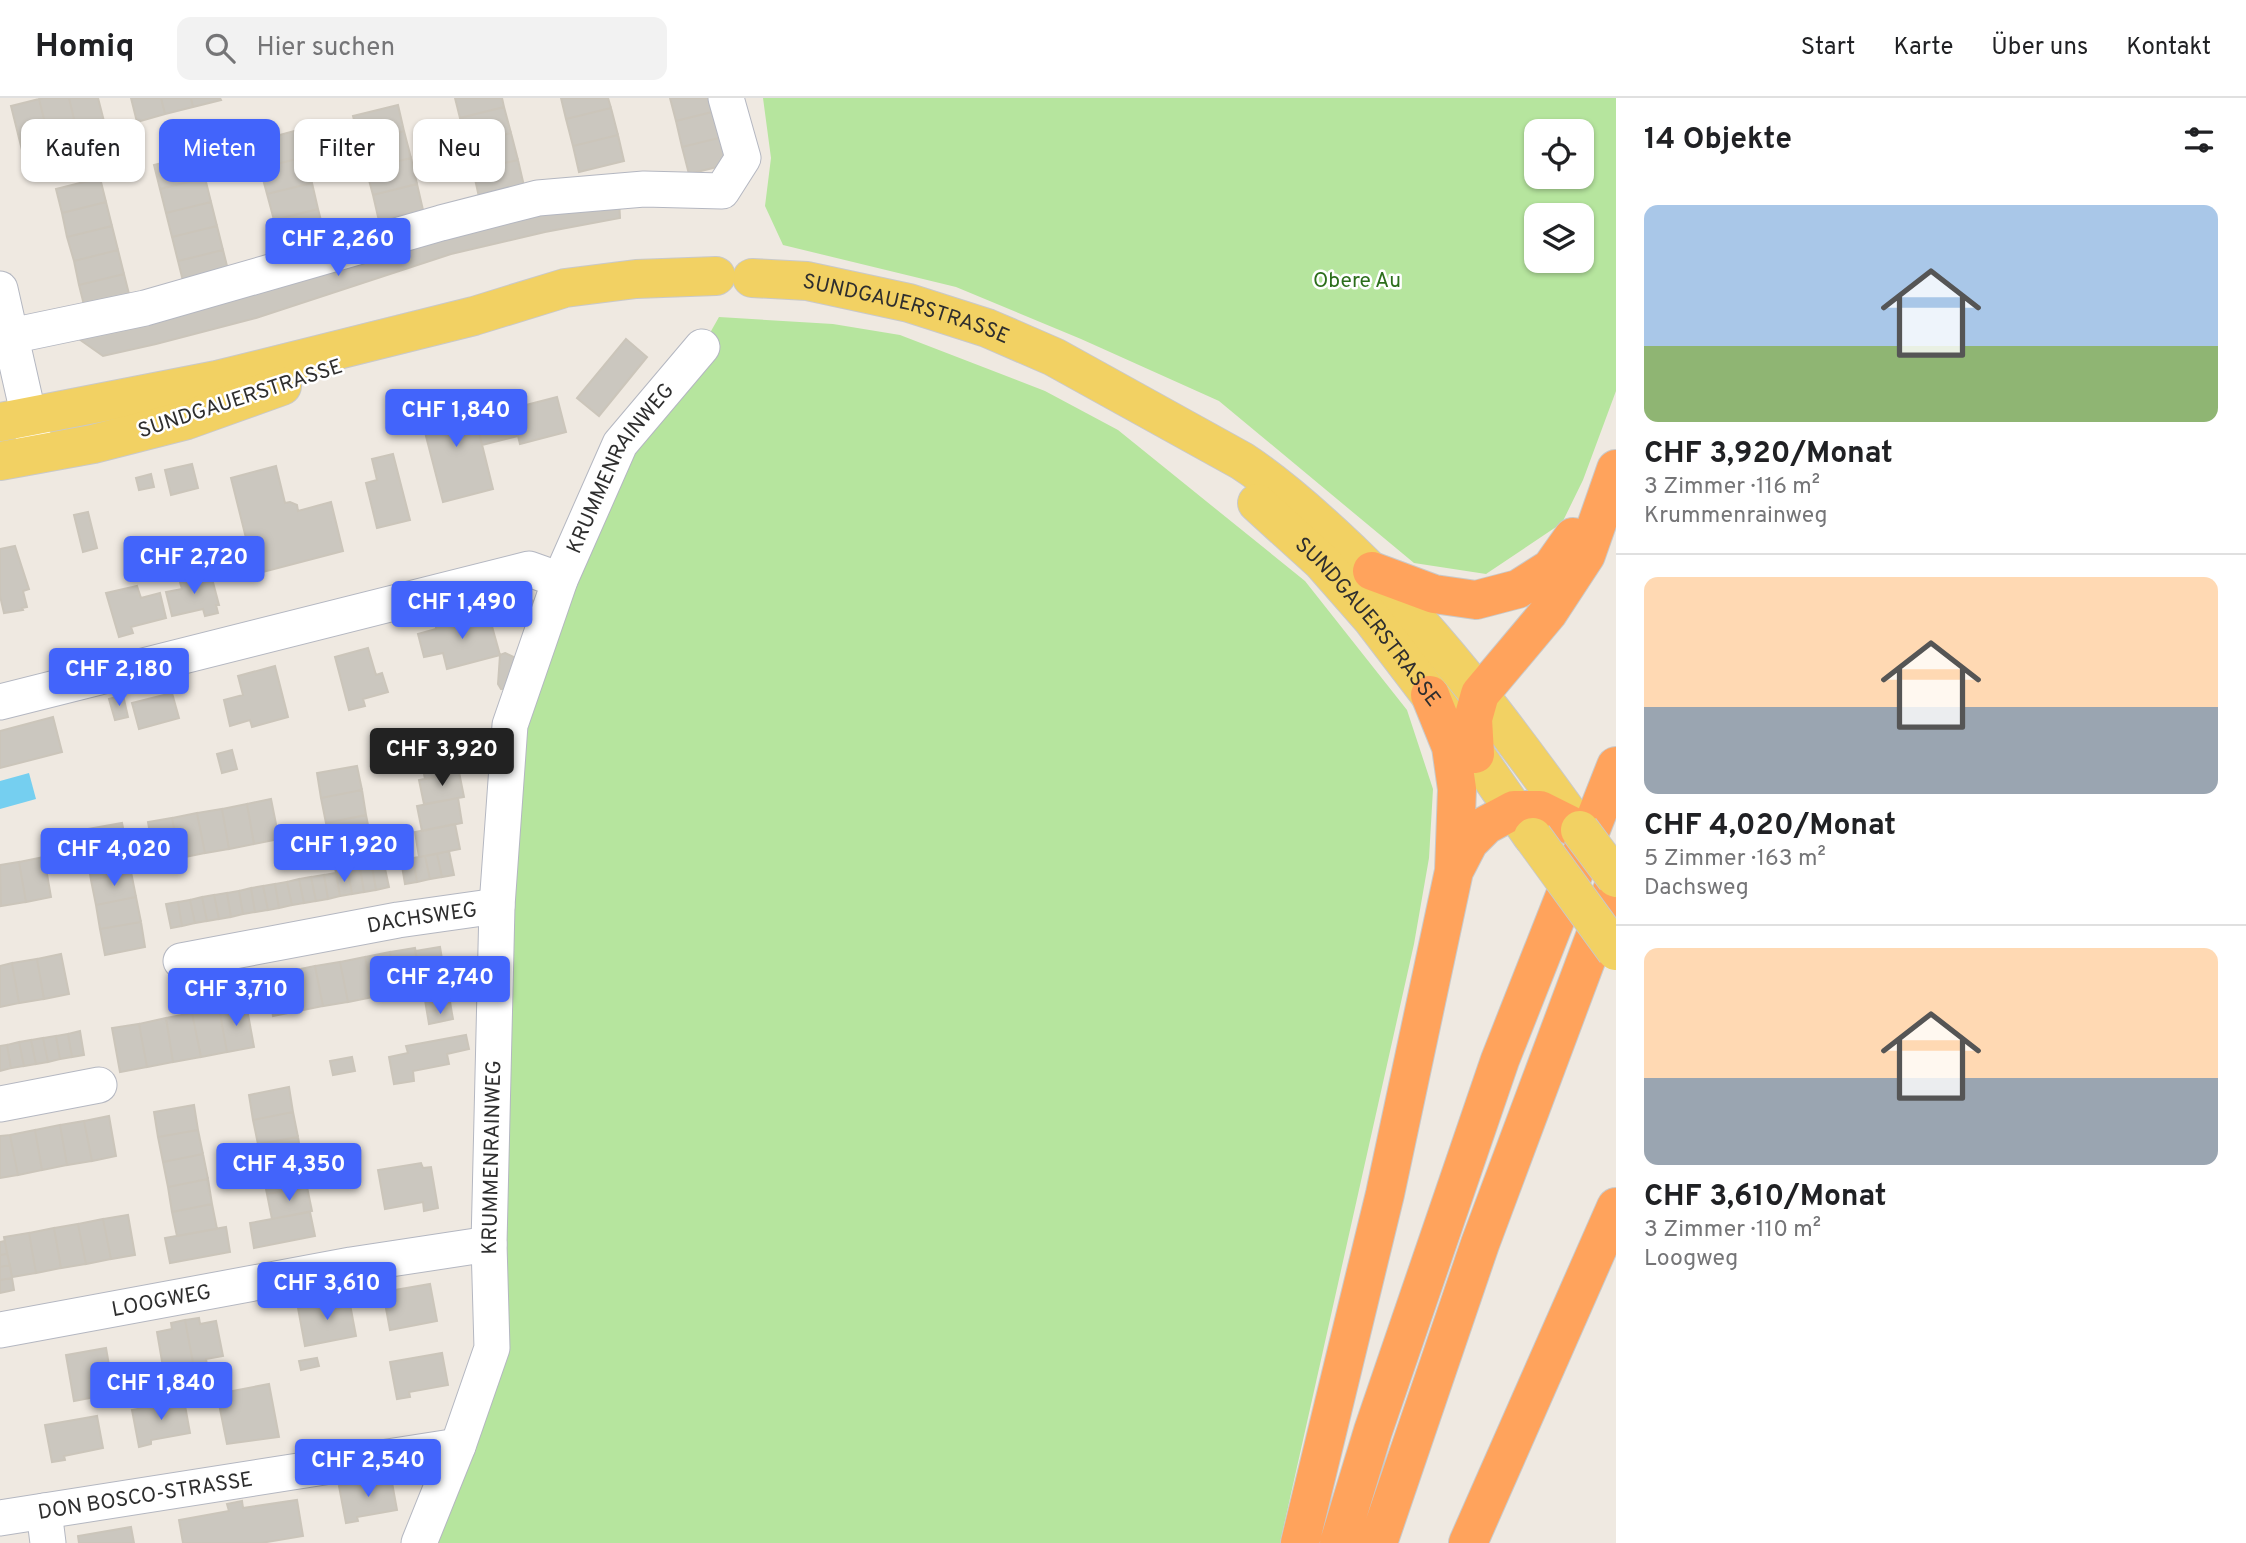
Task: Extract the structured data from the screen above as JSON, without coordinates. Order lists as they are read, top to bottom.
{
  "streets": {
    "main road": ["SUNDGAUERSTRASSE"],
    "street": [
      "KRUMMENRAINWEG",
      "DACHSWEG",
      "LOOGWEG",
      "DON BOSCO-STRASSE"
    ]
  },
  "crossings": [
    ["KRUMMENRAINWEG", "DACHSWEG"],
    ["KRUMMENRAINWEG", "LOOGWEG"],
    ["KRUMMENRAINWEG", "DON BOSCO-STRASSE"]
  ],
  "parks": ["Obere Au"],
  "page": {
    "header": "Homiq",
    "search": "Hier suchen",
    "nav": [
      "Start",
      "Karte",
      "Über uns",
      "Kontakt"
    ],
    "heading": "14 Objekte",
    "chip": [
      "Kaufen",
      "Mieten",
      "Filter",
      "Neu"
    ],
    "list": [
      {
        "name": "CHF 3,920/Monat",
        "note": "3 Zimmer · 116 m² · Krummenrainweg"
      },
      {
        "name": "CHF 4,020/Monat",
        "note": "5 Zimmer · 163 m² · Dachsweg"
      },
      {
        "name": "CHF 3,610/Monat",
        "note": "3 Zimmer · 110 m² · Loogweg"
      }
    ],
    "price": [
      "CHF 2,260",
      "CHF 1,840",
      "CHF 2,720",
      "CHF 1,490",
      "CHF 2,180",
      "CHF 3,920",
      "CHF 1,920",
      "CHF 4,020",
      "CHF 2,740",
      "CHF 3,710",
      "CHF 4,350",
      "CHF 3,610",
      "CHF 1,840",
      "CHF 2,540"
    ]
  }
}
